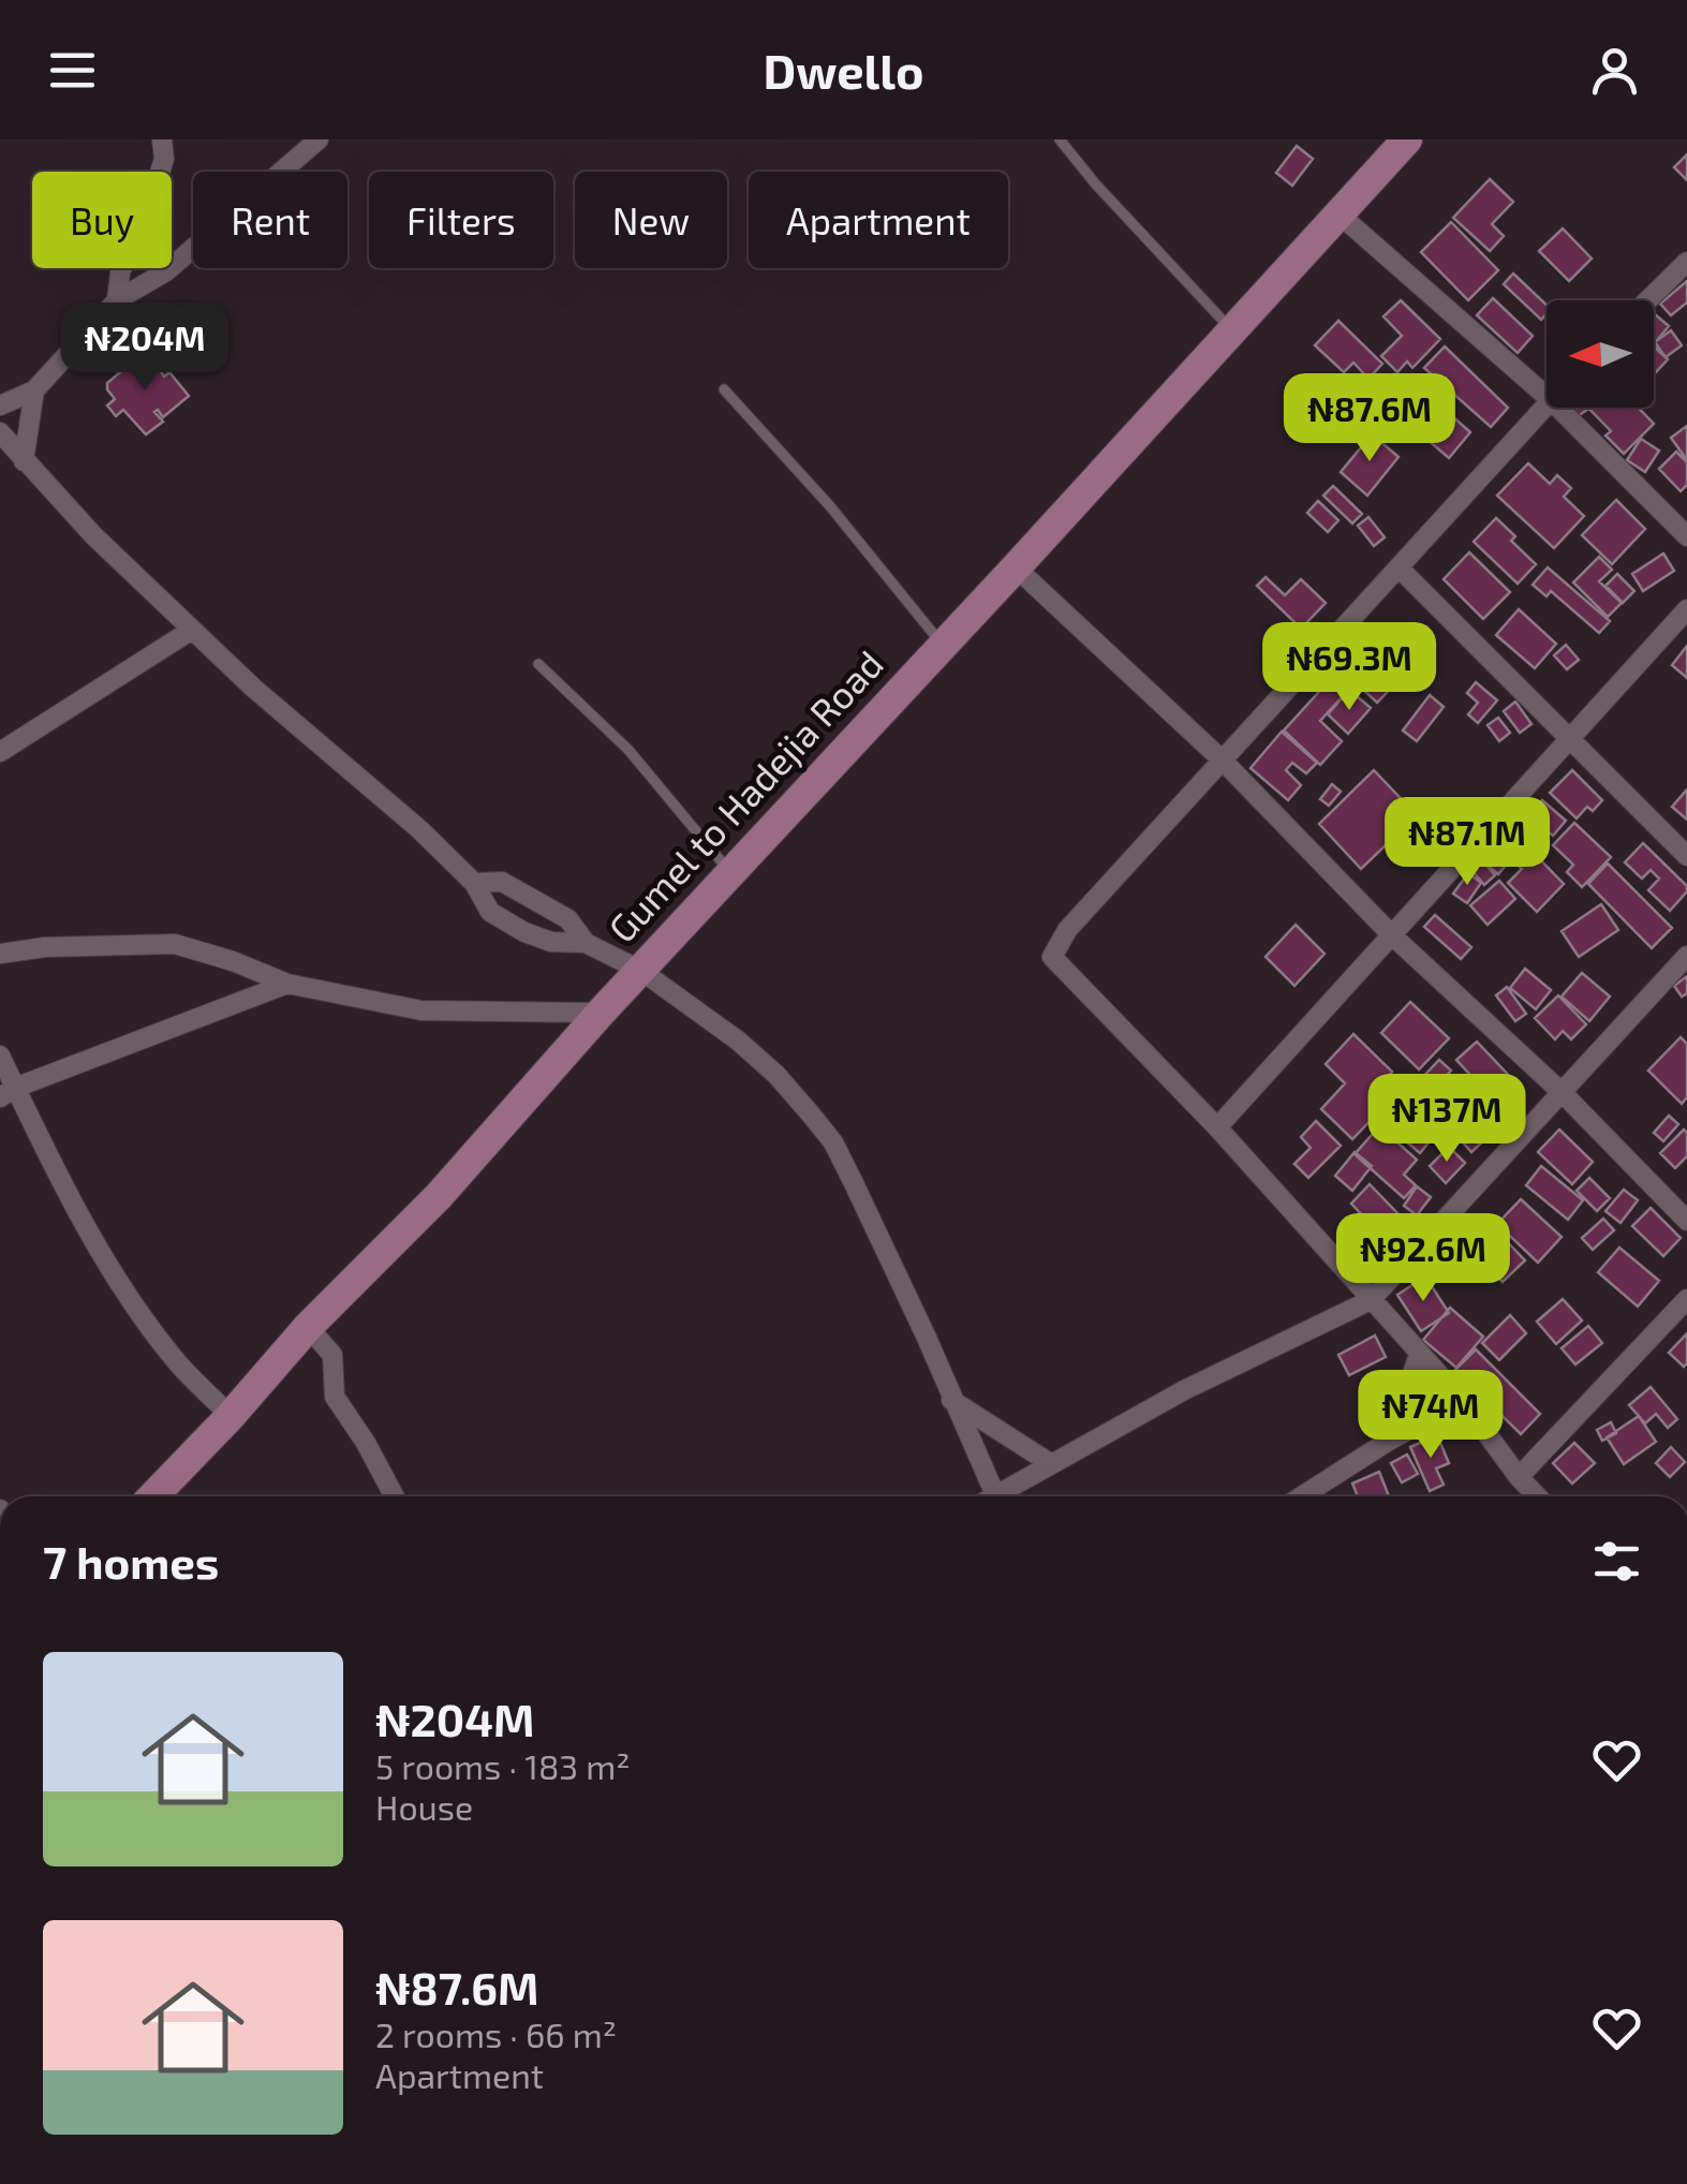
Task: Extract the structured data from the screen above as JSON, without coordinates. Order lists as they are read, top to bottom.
{
  "streets": {
    "main road": ["Gumel to Hadejia Road"]
  },
  "north": "left",
  "page": {
    "header": "Dwello",
    "chip": [
      "Buy",
      "Rent",
      "Filters",
      "New",
      "Apartment"
    ],
    "price": [
      "₦204M",
      "₦87.6M",
      "₦69.3M",
      "₦87.1M",
      "₦137M",
      "₦92.6M",
      "₦74M"
    ],
    "heading": "7 homes",
    "list": [
      {
        "name": "₦204M",
        "note": "5 rooms · 183 m² · House"
      },
      {
        "name": "₦87.6M",
        "note": "2 rooms · 66 m² · Apartment"
      }
    ]
  }
}
